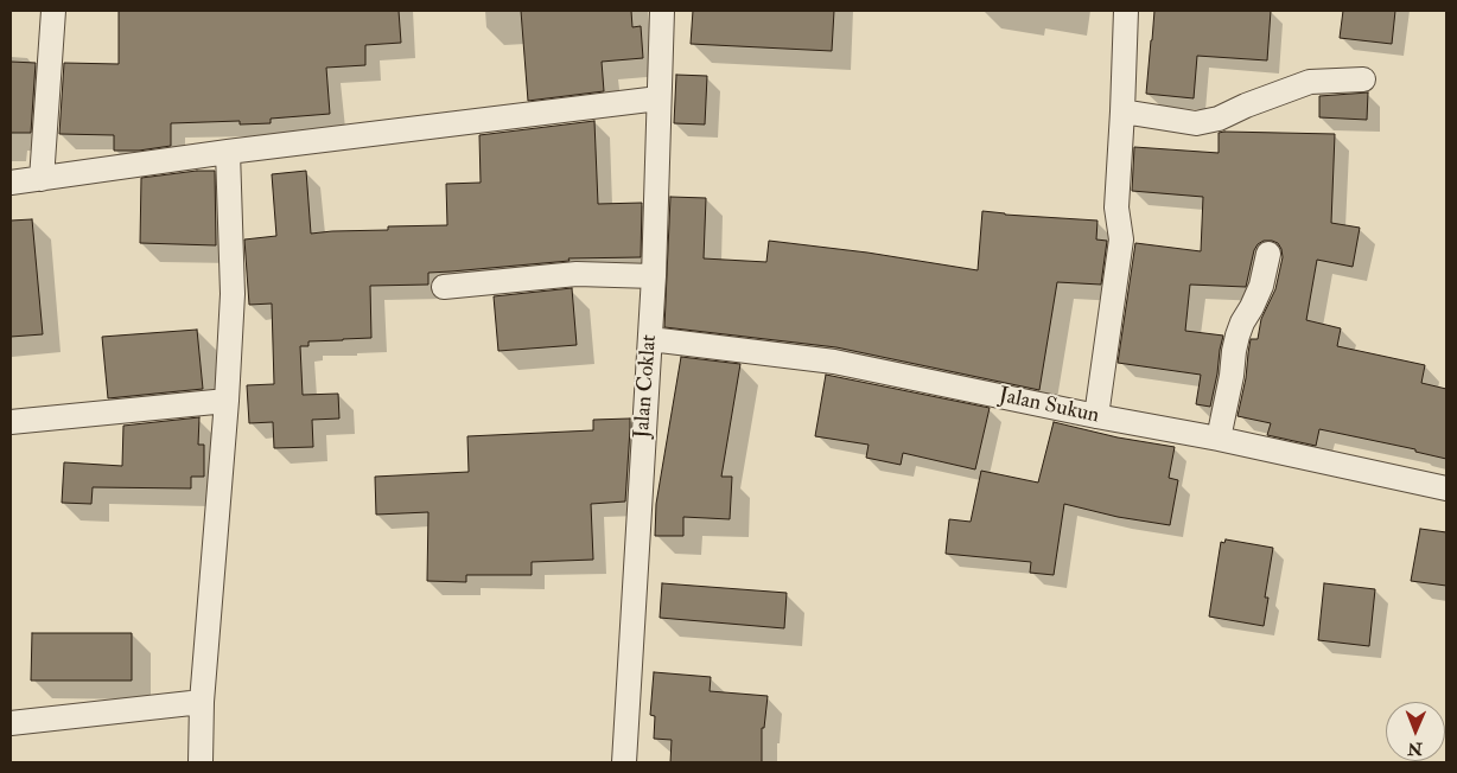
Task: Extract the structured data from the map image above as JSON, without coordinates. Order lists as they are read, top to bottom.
{
  "streets": {
    "street": ["Jalan Coklat", "Jalan Sukun"]
  },
  "crossings": [
    ["Jalan Coklat", "Jalan Sukun"]
  ],
  "north": "bottom"
}
